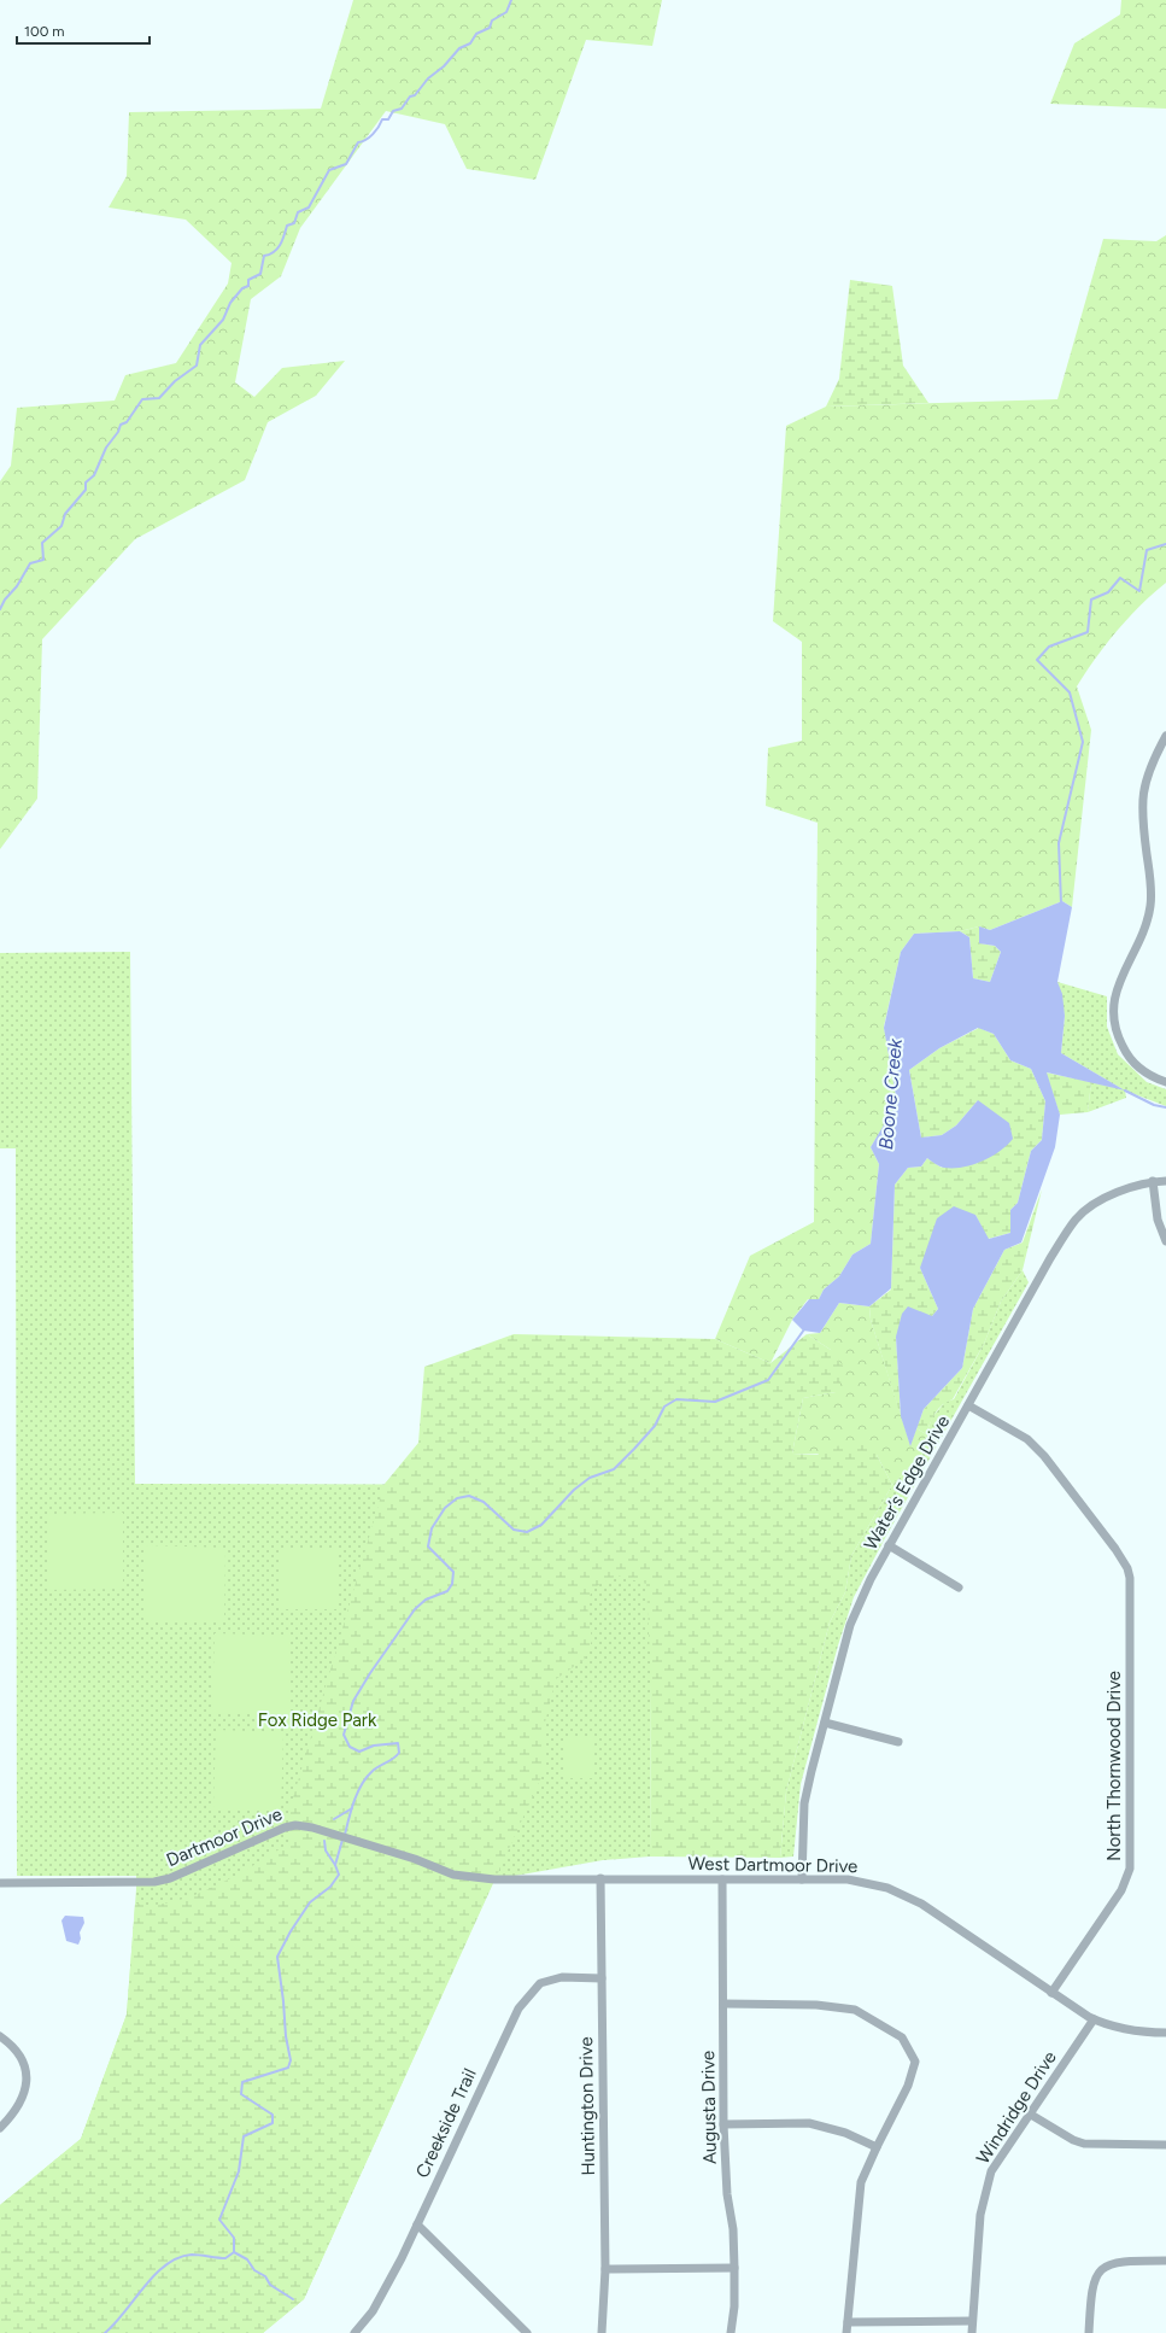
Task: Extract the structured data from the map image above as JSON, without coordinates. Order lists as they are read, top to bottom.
{
  "streets": {
    "street": [
      "Water’s Edge Drive",
      "North Thornwood Drive",
      "Dartmoor Drive",
      "West Dartmoor Drive",
      "Huntington Drive",
      "Augusta Drive",
      "Windridge Drive",
      "Creekside Trail"
    ]
  },
  "crossings": [
    ["Water’s Edge Drive", "North Thornwood Drive"],
    ["Water’s Edge Drive", "West Dartmoor Drive"],
    ["North Thornwood Drive", "West Dartmoor Drive"],
    ["Dartmoor Drive", "West Dartmoor Drive"],
    ["West Dartmoor Drive", "Huntington Drive"],
    ["West Dartmoor Drive", "Augusta Drive"],
    ["West Dartmoor Drive", "Windridge Drive"],
    ["Huntington Drive", "Creekside Trail"]
  ],
  "water": ["Boone Creek"],
  "parks": ["Fox Ridge Park"],
  "scale_bar": "100 m"
}
